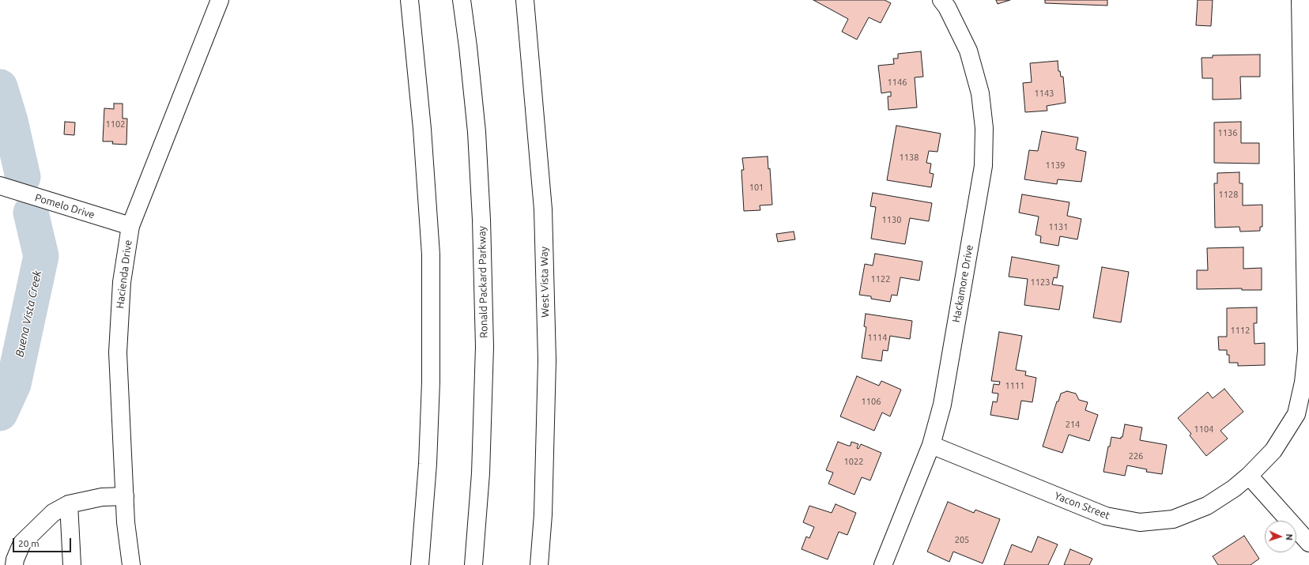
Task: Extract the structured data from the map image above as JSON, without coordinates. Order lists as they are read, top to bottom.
{
  "streets": {
    "main road": [
      "Pomelo Drive",
      "Hacienda Drive",
      "Ronald Packard Parkway",
      "West Vista Way",
      "Hackamore Drive",
      "Yacon Street"
    ]
  },
  "crossings": [
    ["Pomelo Drive", "Hacienda Drive"],
    ["Hackamore Drive", "Yacon Street"]
  ],
  "water": ["Buena Vista Creek"],
  "house_numbers": [
    "1146",
    "1143",
    "1102",
    "1136",
    "1138",
    "1139",
    "101",
    "1128",
    "1130",
    "1131",
    "1122",
    "1123",
    "1112",
    "1114",
    "1111",
    "1106",
    "214",
    "1104",
    "226",
    "1022",
    "205"
  ],
  "scale_bar": "20 m",
  "north": "right"
}
